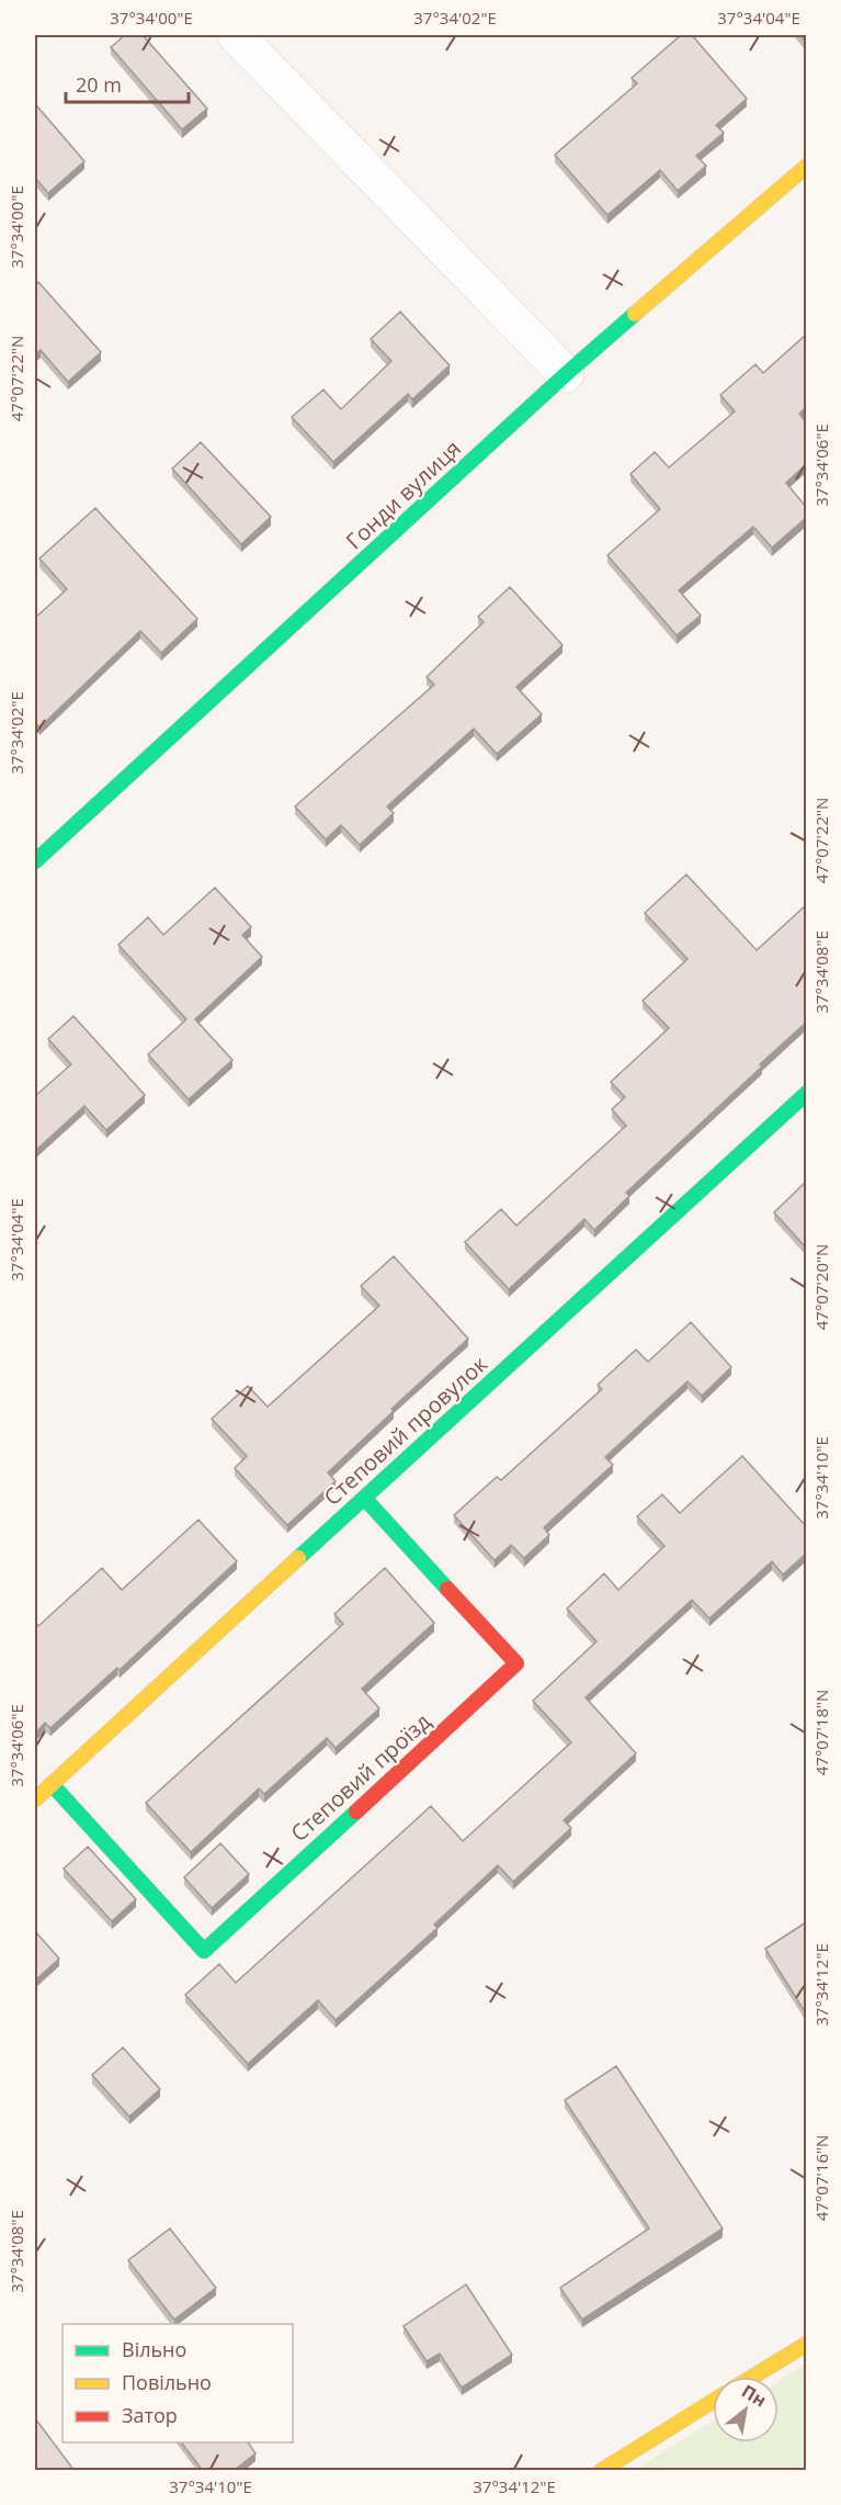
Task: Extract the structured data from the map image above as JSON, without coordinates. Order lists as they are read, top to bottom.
{
  "streets": {
    "street": ["Гонди вулиця", "Степовий провулок", "Степовий проїзд"]
  },
  "crossings": [
    ["Степовий провулок", "Степовий проїзд"]
  ],
  "legend": ["Вільно", "Повільно", "Затор"],
  "scale_bar": "20 m",
  "north": "top right",
  "coordinates": [
    "37°34'00\"E",
    "37°34'02\"E",
    "37°34'04\"E",
    "47°07'22\"N",
    "37°34'06\"E",
    "37°34'08\"E",
    "47°07'20\"N",
    "37°34'10\"E",
    "47°07'18\"N",
    "37°34'12\"E",
    "47°07'16\"N"
  ]
}
